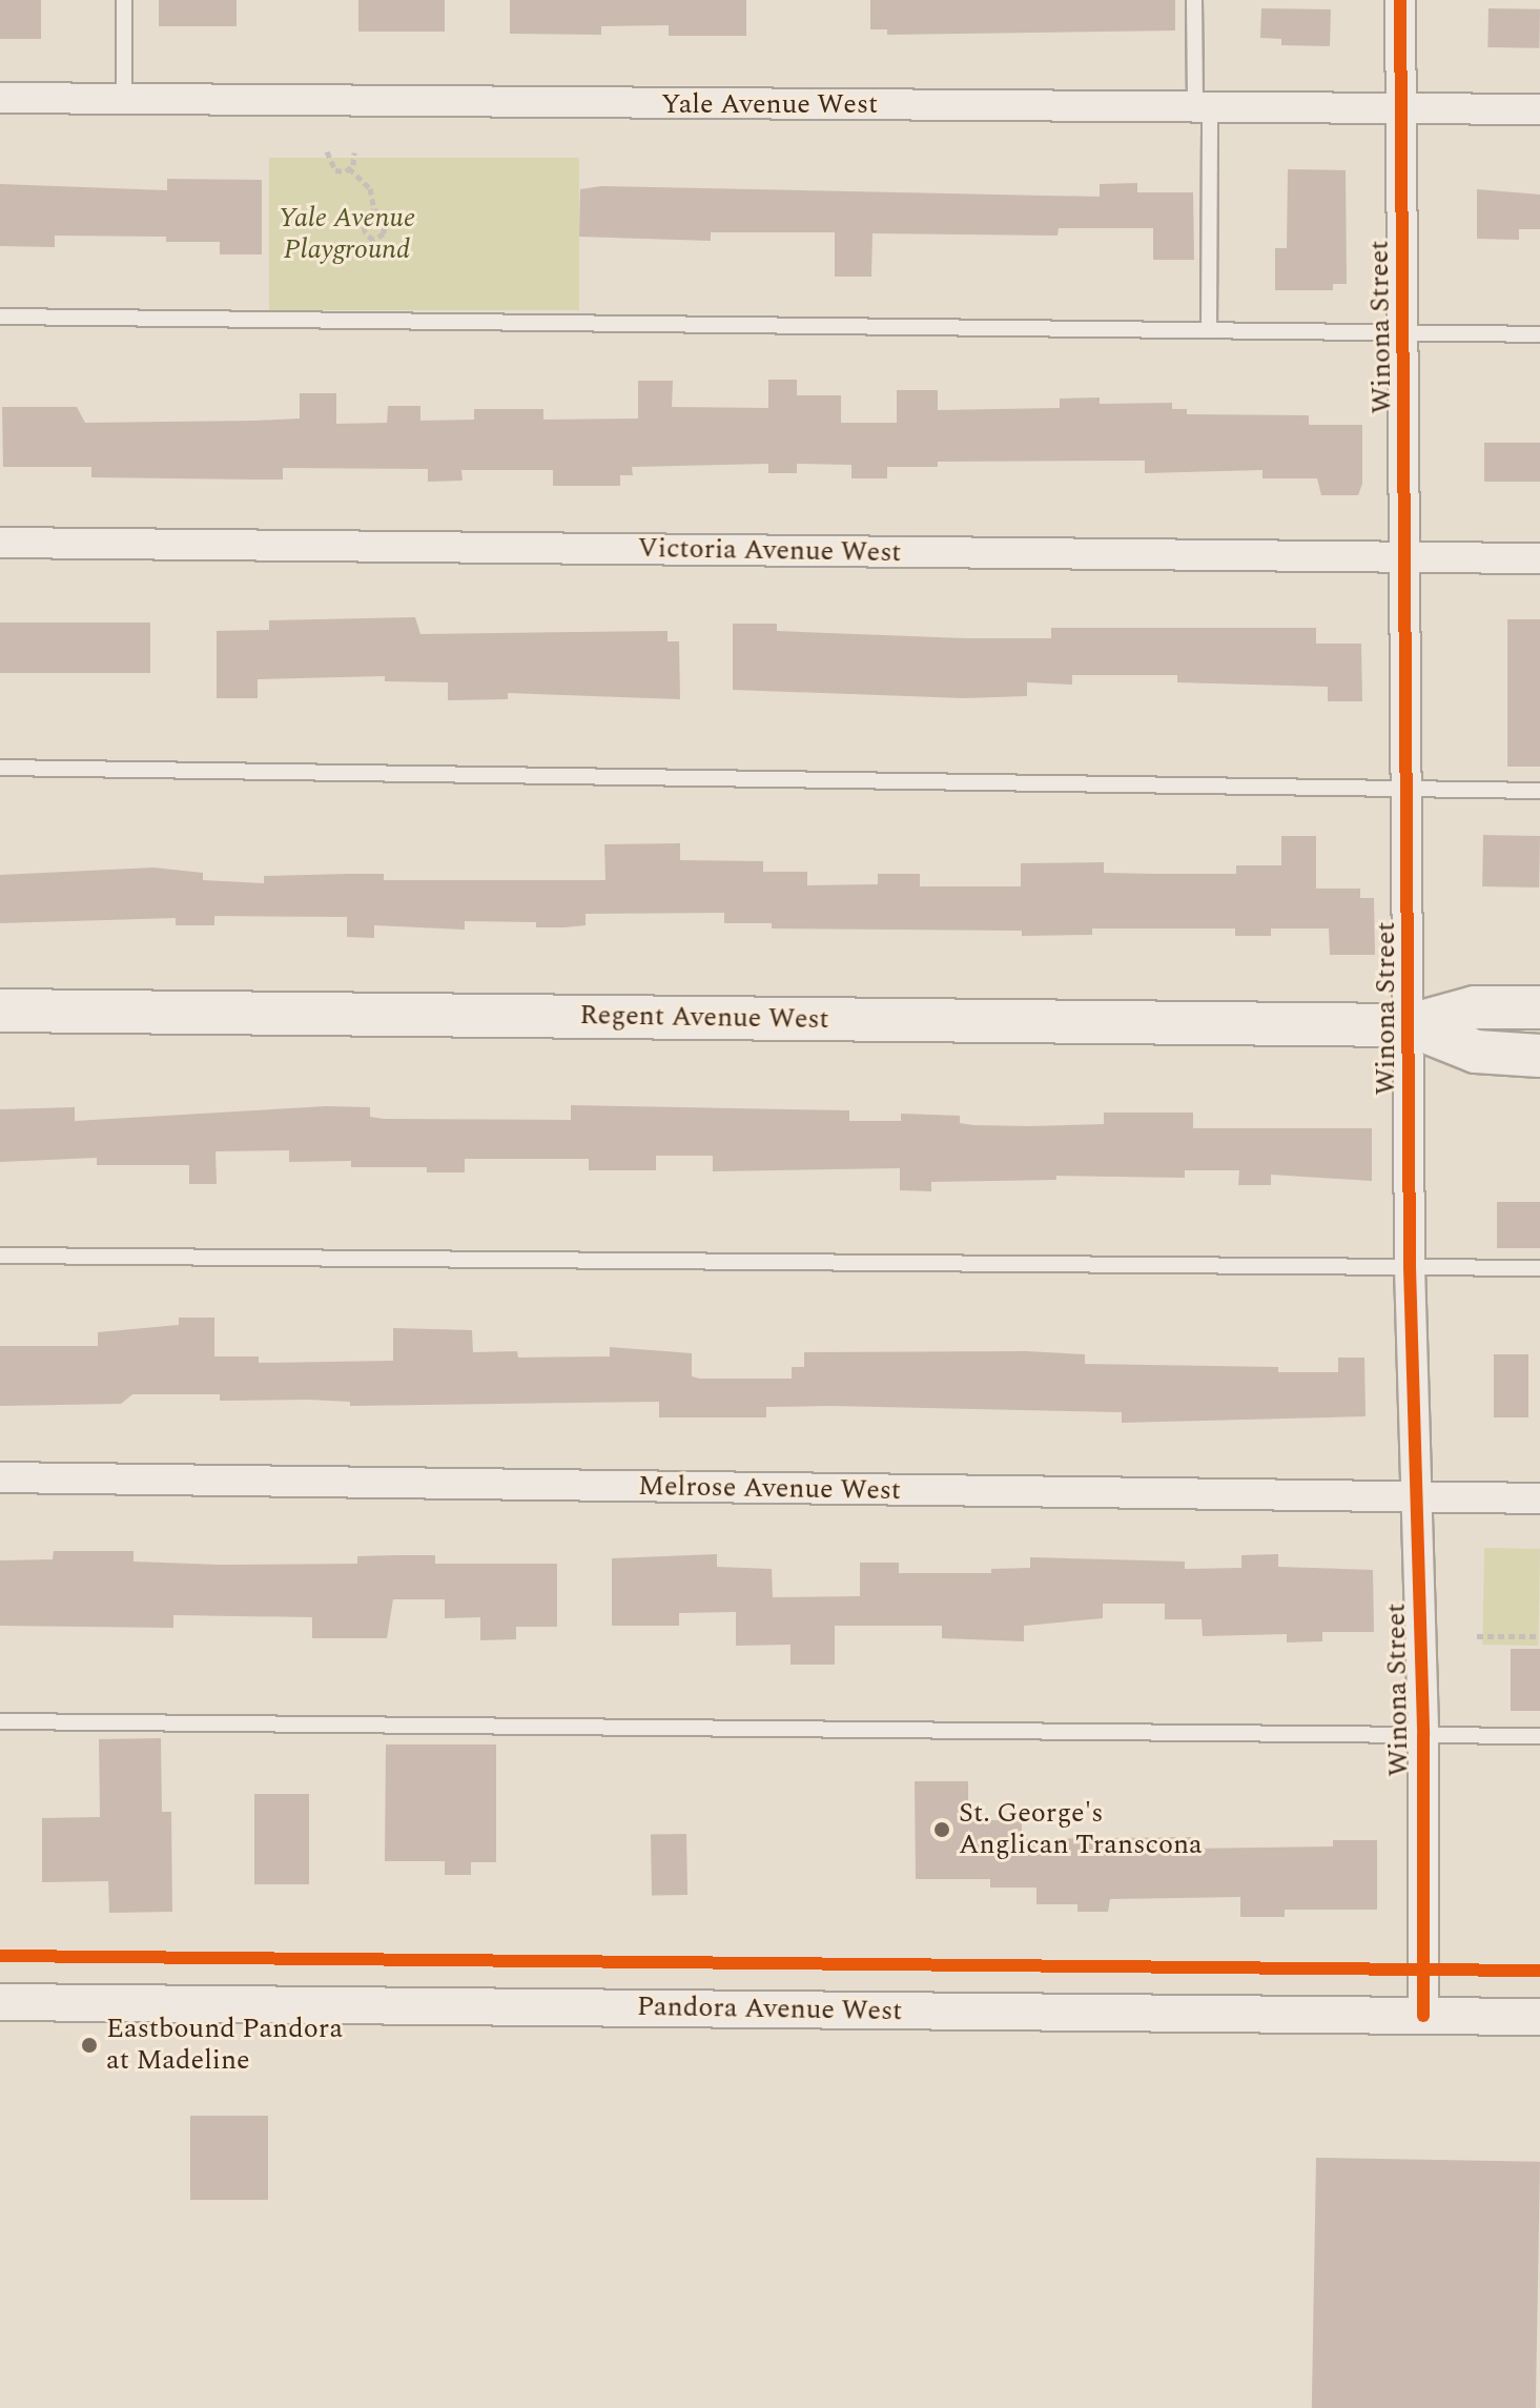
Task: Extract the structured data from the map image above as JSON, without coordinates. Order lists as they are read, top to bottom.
{
  "streets": {
    "main road": ["Regent Avenue West"],
    "street": [
      "Yale Avenue West",
      "Winona Street",
      "Victoria Avenue West",
      "Melrose Avenue West",
      "Pandora Avenue West"
    ]
  },
  "crossings": [
    ["Yale Avenue West", "Winona Street"],
    ["Winona Street", "Victoria Avenue West"],
    ["Winona Street", "Regent Avenue West"],
    ["Winona Street", "Melrose Avenue West"],
    ["Winona Street", "Pandora Avenue West"]
  ],
  "parks": ["Yale Avenue Playground"],
  "places": ["St. George's Anglican Transcona", "Eastbound Pandora at Madeline"]
}
